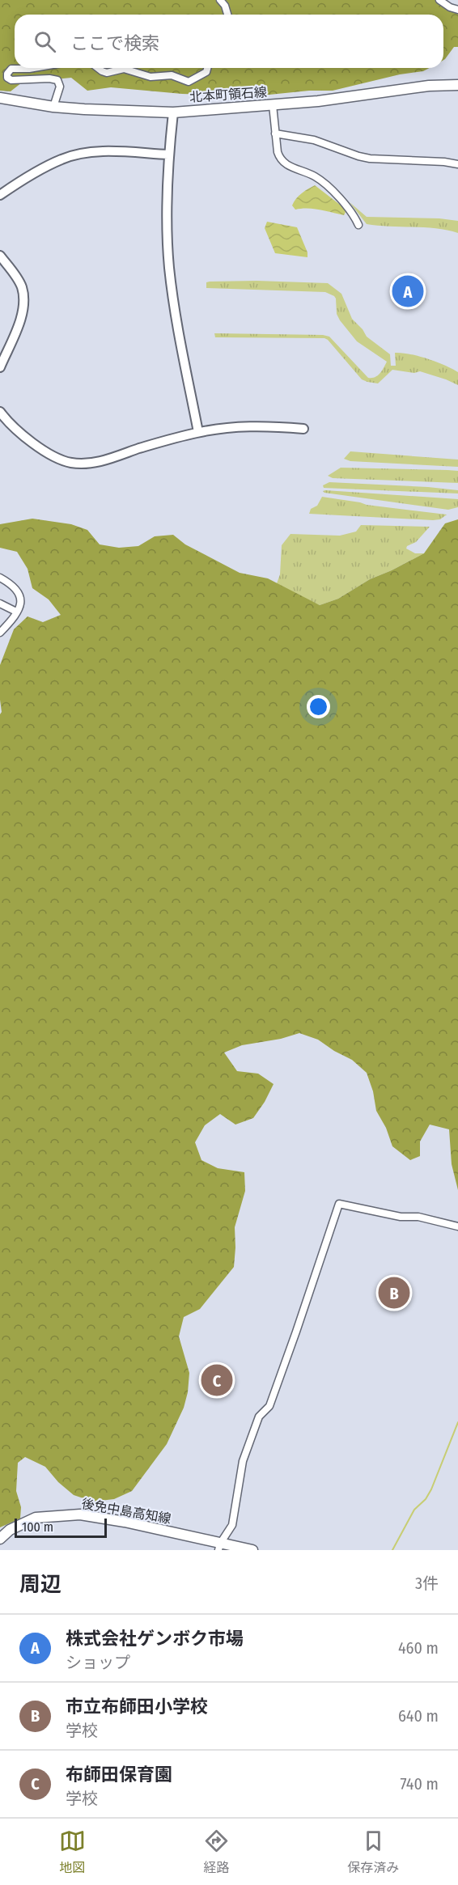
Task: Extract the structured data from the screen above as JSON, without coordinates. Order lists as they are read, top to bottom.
{
  "streets": {
    "main road": ["北本町領石線", "後免中島高知線"]
  },
  "scale_bar": "100 m",
  "page": {
    "search": "ここで検索",
    "pins": ["A", "B", "C"],
    "scale": "100 m",
    "heading": ["周辺", "3件"],
    "list": [
      {
        "mark": "A",
        "name": "株式会社ゲンボク市場",
        "note": "ショップ",
        "value": "460 m"
      },
      {
        "mark": "B",
        "name": "市立布師田小学校",
        "note": "学校",
        "value": "640 m"
      },
      {
        "mark": "C",
        "name": "布師田保育園",
        "note": "学校",
        "value": "740 m"
      }
    ],
    "nav": ["地図", "経路", "保存済み"]
  }
}
